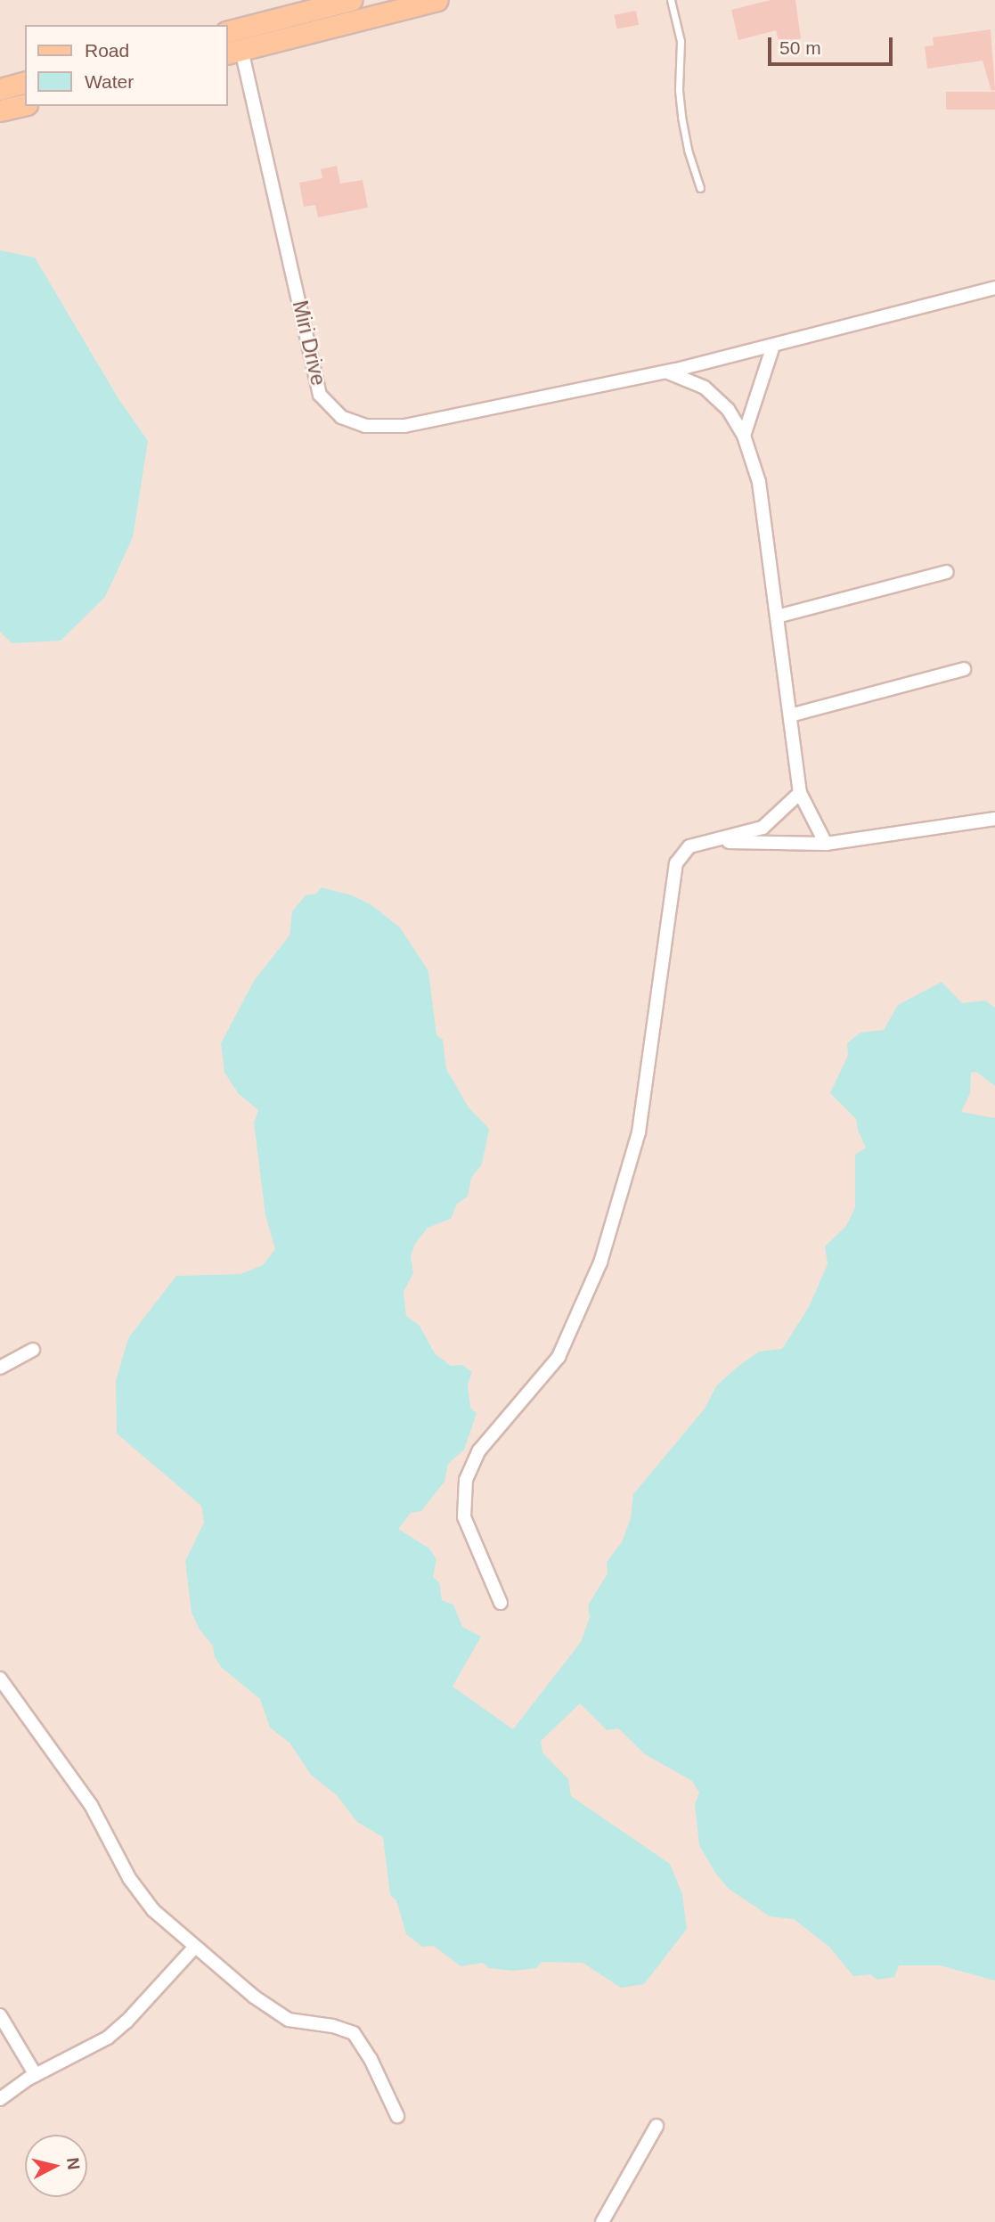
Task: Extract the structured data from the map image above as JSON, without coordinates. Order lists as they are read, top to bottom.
{
  "streets": {
    "street": ["Miri Drive"]
  },
  "legend": ["Road", "Water"],
  "scale_bar": "50 m",
  "north": "right"
}
